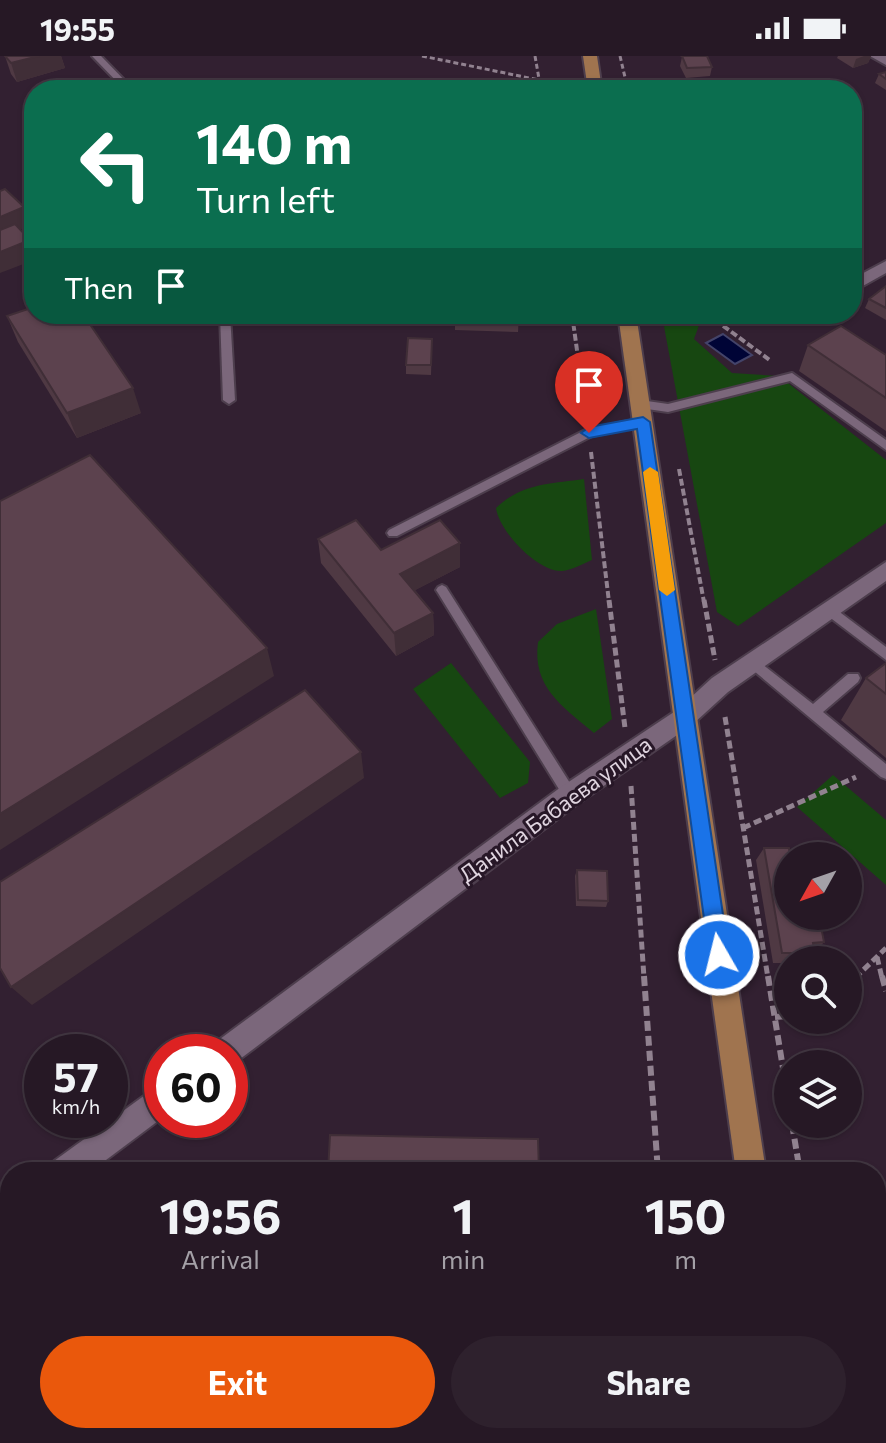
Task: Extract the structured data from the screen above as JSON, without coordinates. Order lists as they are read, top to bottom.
{
  "streets": {
    "street": ["Данила Бабаева улица"]
  },
  "north": "bottom left",
  "page": {
    "status": "19:55",
    "turn": ["140 m", "Turn left"],
    "then": "Then",
    "speed": "57 km/h",
    "limit": "60",
    "eta": [
      "19:56",
      "Arrival",
      "1",
      "min",
      "150",
      "m"
    ],
    "buttons": ["Exit", "Share"]
  }
}
